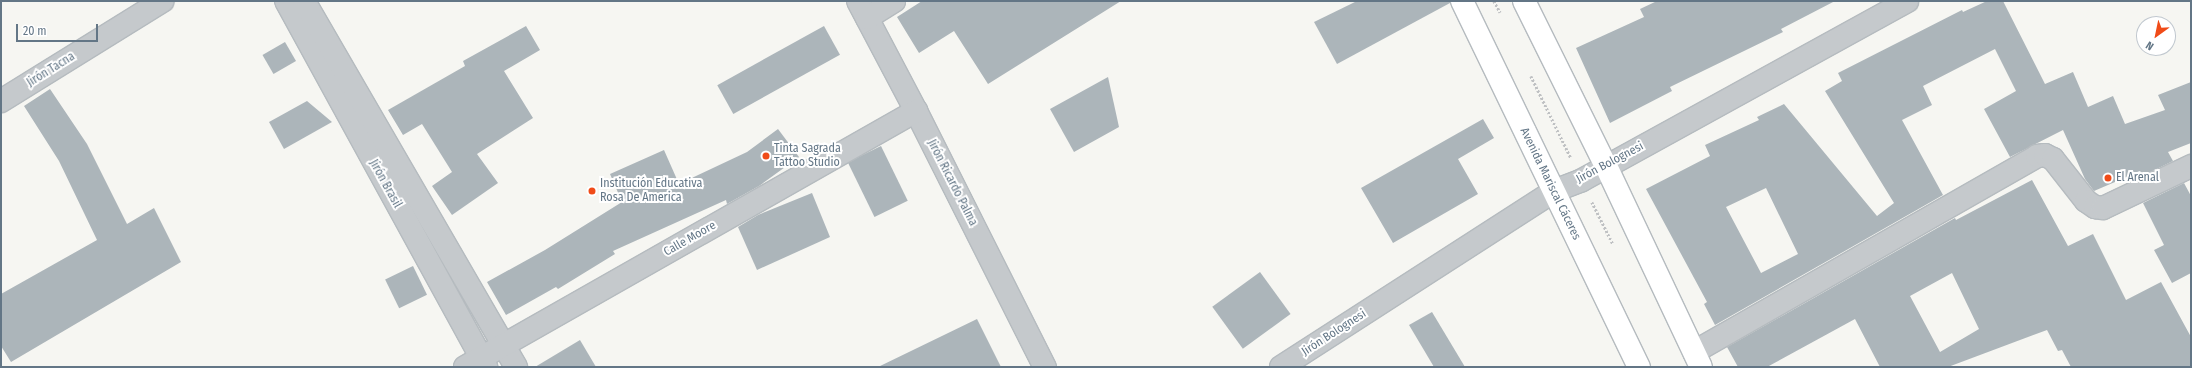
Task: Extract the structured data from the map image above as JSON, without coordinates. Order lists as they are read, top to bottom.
{
  "streets": {
    "main road": ["Avenida Mariscal Cáceres"],
    "street": [
      "Jirón Tacna",
      "Jirón Bolognesi",
      "Jirón Ricardo Palma",
      "Jirón Brasil",
      "Calle Moore"
    ]
  },
  "crossings": [
    ["Jirón Bolognesi", "Avenida Mariscal Cáceres"],
    ["Jirón Ricardo Palma", "Calle Moore"],
    ["Jirón Brasil", "Calle Moore"]
  ],
  "places": ["Tinta Sagrada Tattoo Studio", "El Arenal", "Institución Educativa Rosa De America"],
  "scale_bar": "20 m",
  "north": "bottom left"
}
